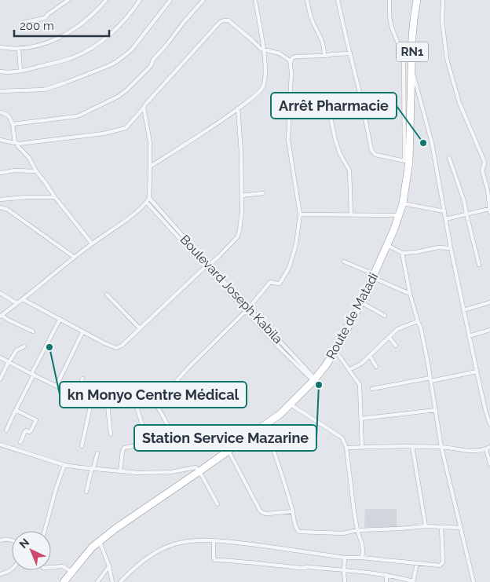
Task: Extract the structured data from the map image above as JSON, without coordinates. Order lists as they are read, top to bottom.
{
  "streets": {
    "highway": ["RN1", "Route de Matadi"],
    "street": ["Boulevard Joseph Kabila"]
  },
  "crossings": [
    ["Boulevard Joseph Kabila", "Route de Matadi"]
  ],
  "places": ["Arrêt Pharmacie", "kn Monyo Centre Médical", "Station Service Mazarine"],
  "scale_bar": "200 m",
  "north": "top left"
}
